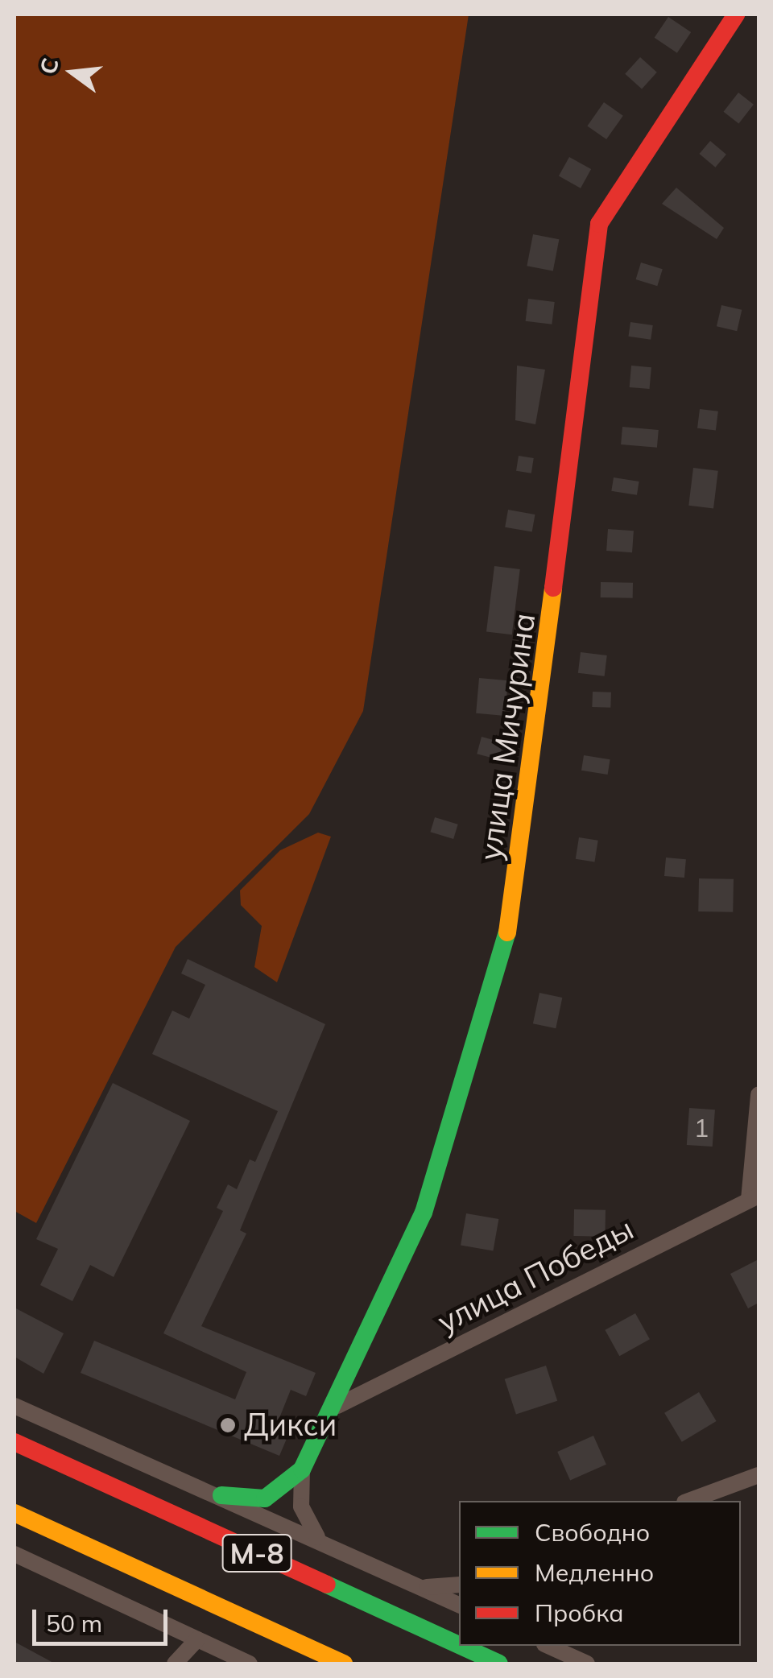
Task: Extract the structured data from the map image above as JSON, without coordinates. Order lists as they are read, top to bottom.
{
  "streets": {
    "main road": ["улица Мичурина", "М-8"],
    "street": ["улица Победы"]
  },
  "crossings": [
    ["улица Мичурина", "улица Победы"]
  ],
  "places": ["Дикси"],
  "house_numbers": ["1"],
  "legend": ["Свободно", "Медленно", "Пробка"],
  "scale_bar": "50 m",
  "north": "left"
}
